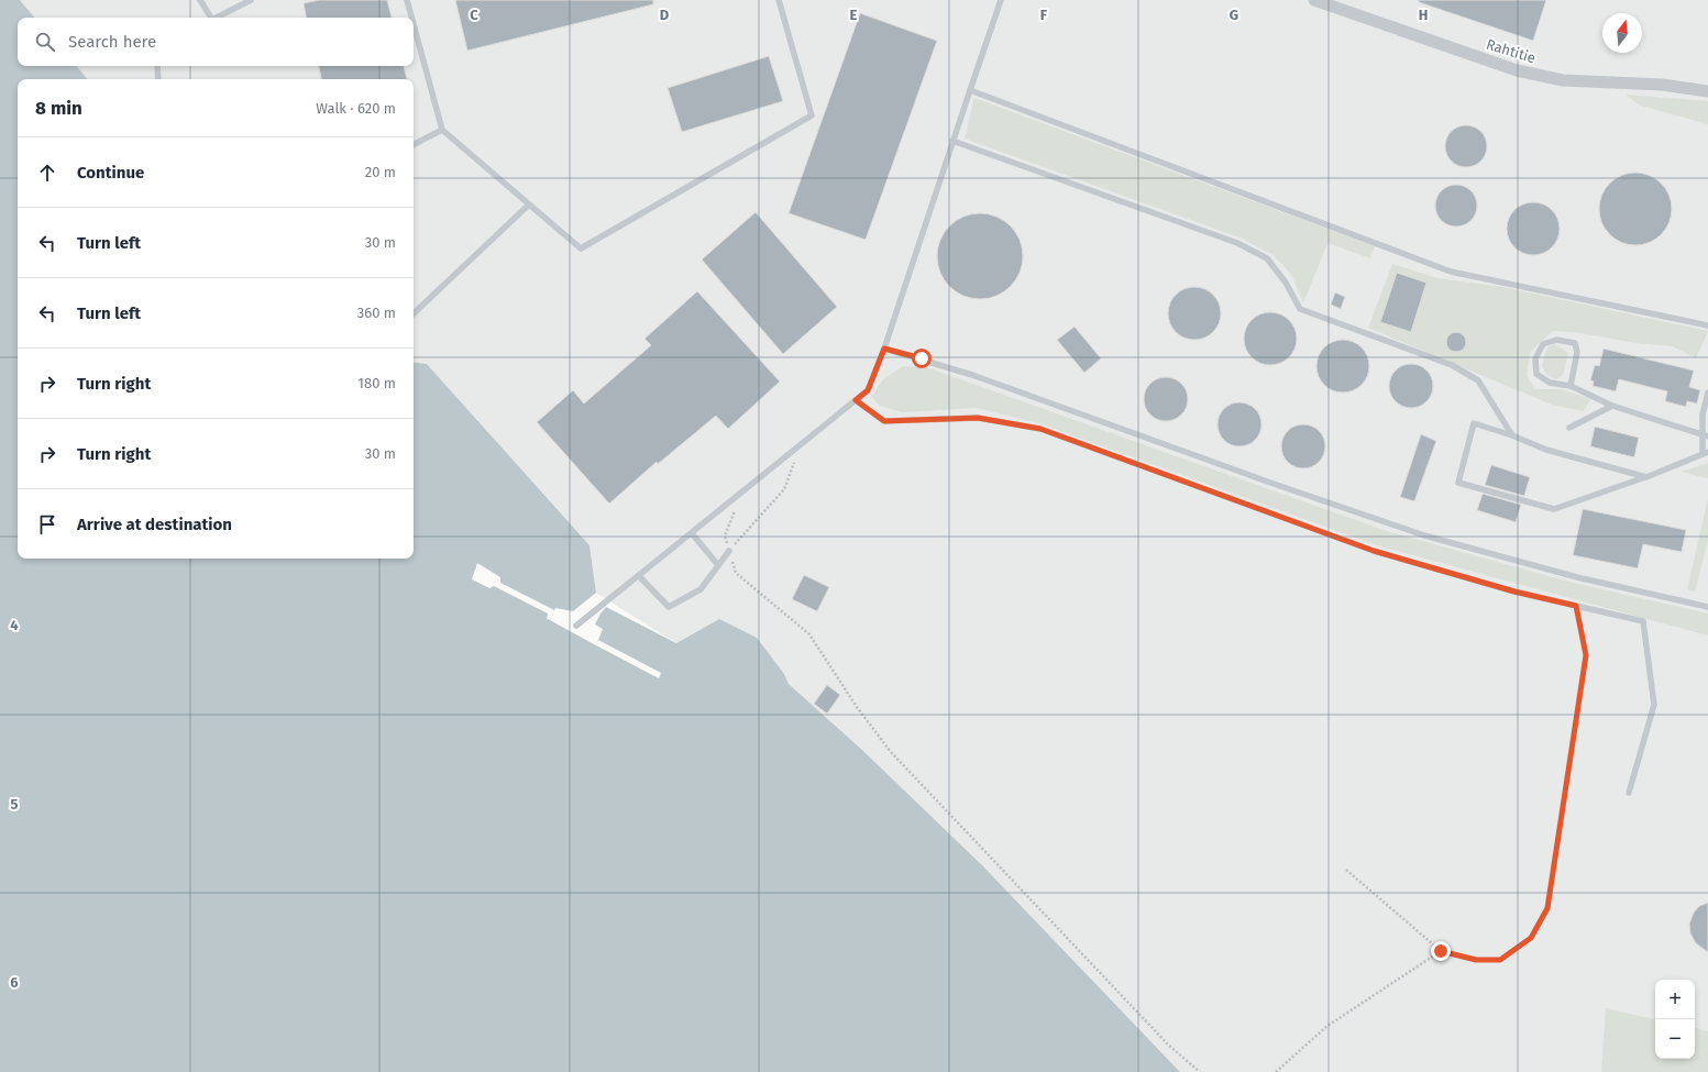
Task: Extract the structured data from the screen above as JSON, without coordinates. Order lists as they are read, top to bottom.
{
  "streets": {
    "street": ["Rahtitie"]
  },
  "north": "top",
  "page": {
    "search": "Search here",
    "heading": ["8 min", "Walk · 620 m"],
    "list": [
      ["Continue", "20 m"],
      ["Turn left", "30 m"],
      ["Turn left", "360 m"],
      ["Turn right", "180 m"],
      ["Turn right", "30 m"],
      "Arrive at destination"
    ],
    "map_buttons": ["+", "−"]
  },
  "grid": {
    "columns": [
      "C",
      "D",
      "E",
      "F",
      "G",
      "H"
    ],
    "rows": ["4", "5", "6"]
  }
}
